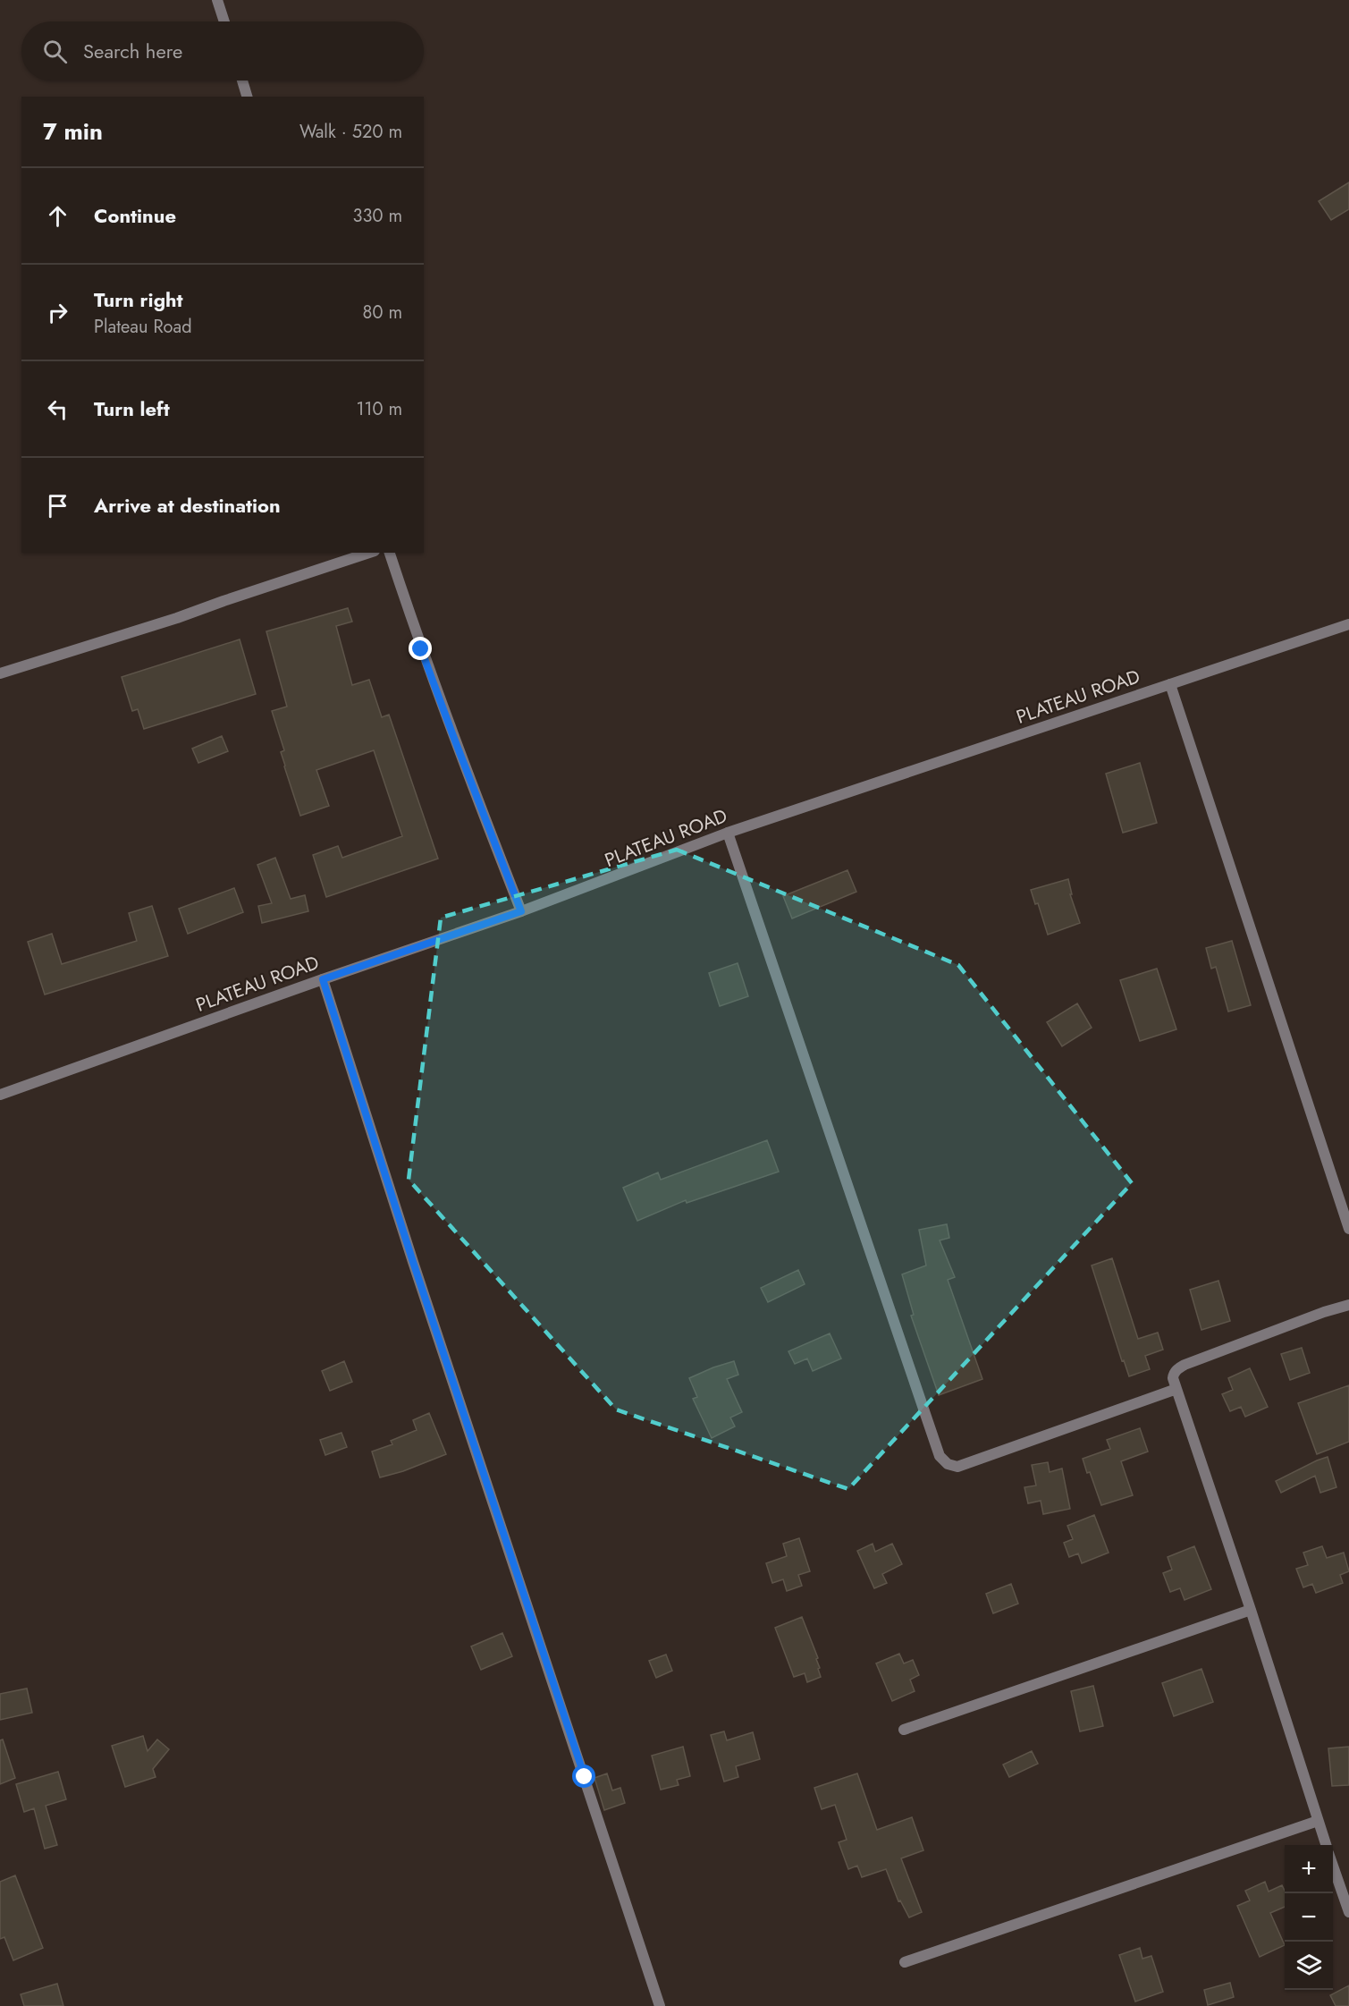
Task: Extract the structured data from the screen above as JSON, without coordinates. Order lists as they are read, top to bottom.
{
  "streets": {
    "street": ["PLATEAU ROAD"]
  },
  "page": {
    "search": "Search here",
    "heading": ["7 min", "Walk · 520 m"],
    "list": [
      ["Continue", "330 m"],
      ["Turn right", "Plateau Road", "80 m"],
      ["Turn left", "110 m"],
      "Arrive at destination"
    ],
    "map_buttons": ["+", "−"]
  }
}
